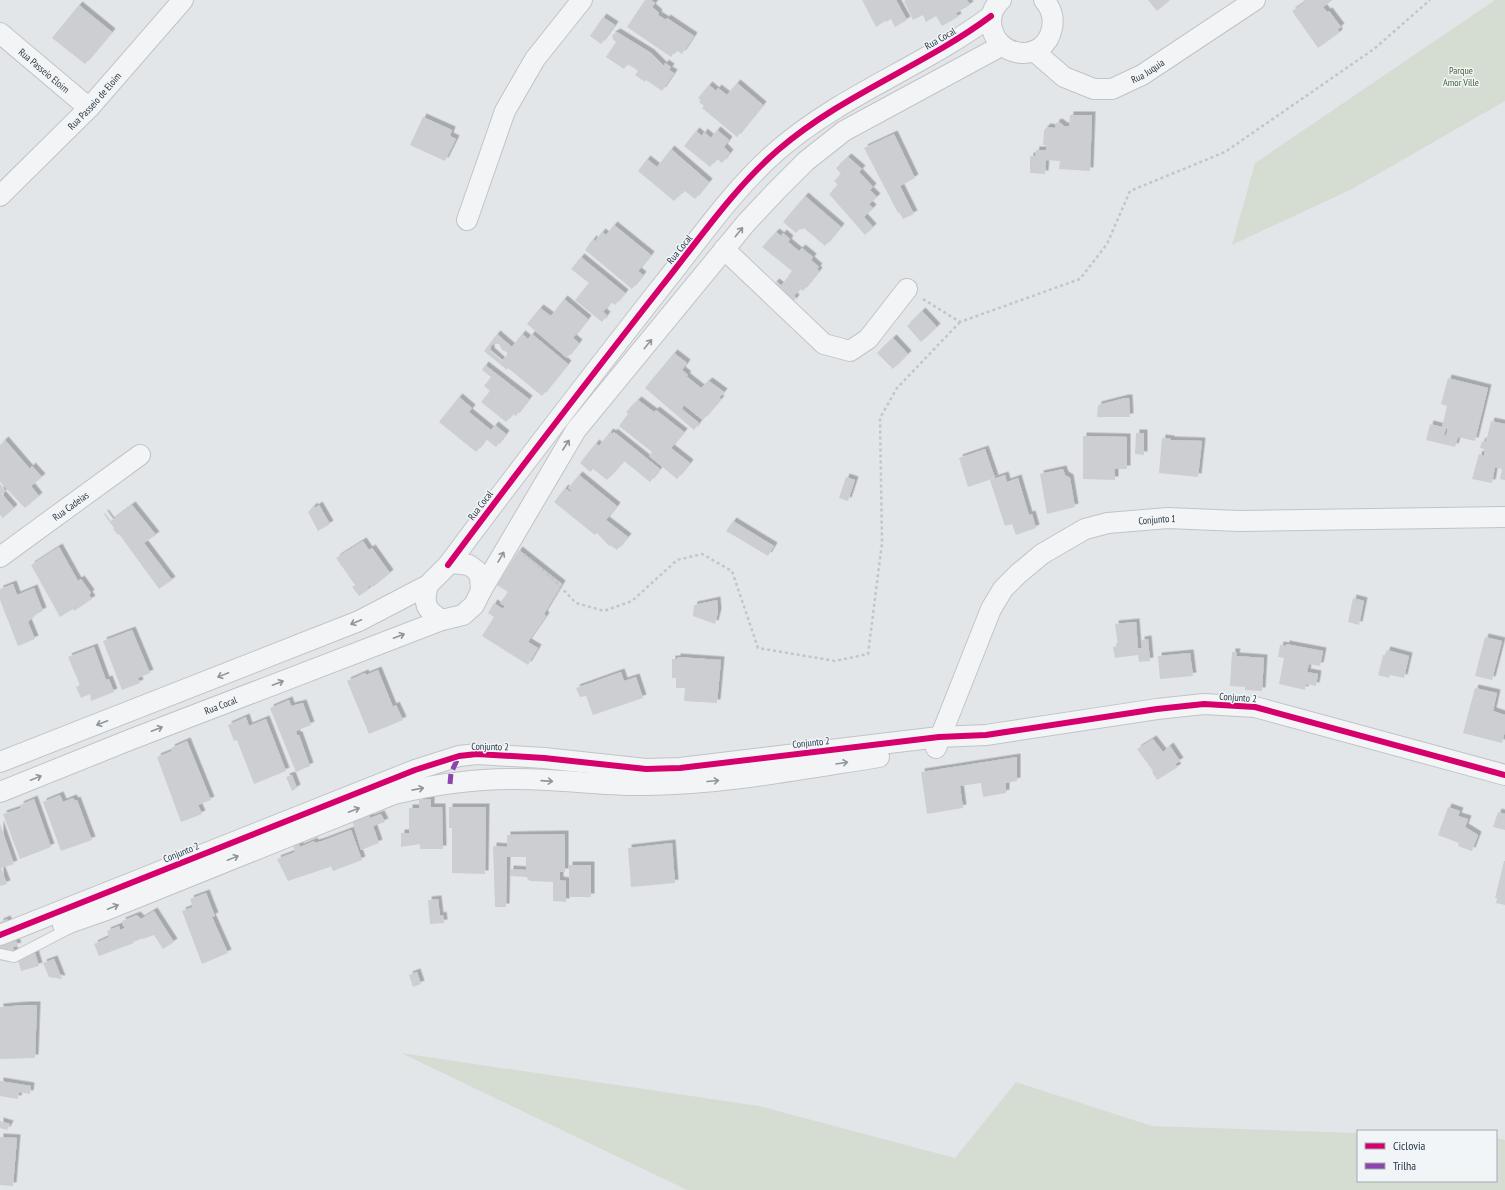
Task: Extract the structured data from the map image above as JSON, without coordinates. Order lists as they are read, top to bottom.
{
  "streets": {
    "street": [
      "Rua Cocal",
      "Rua Passeio Eloim",
      "Rua Juquia",
      "Rua Passeio de Eloim",
      "Rua Cadeias",
      "Conjunto 1",
      "Conjunto 2"
    ]
  },
  "crossings": [
    ["Rua Passeio Eloim", "Rua Passeio de Eloim"],
    ["Conjunto 1", "Conjunto 2"]
  ],
  "parks": ["Parque Amor Ville"],
  "legend": ["Ciclovia", "Trilha"]
}
